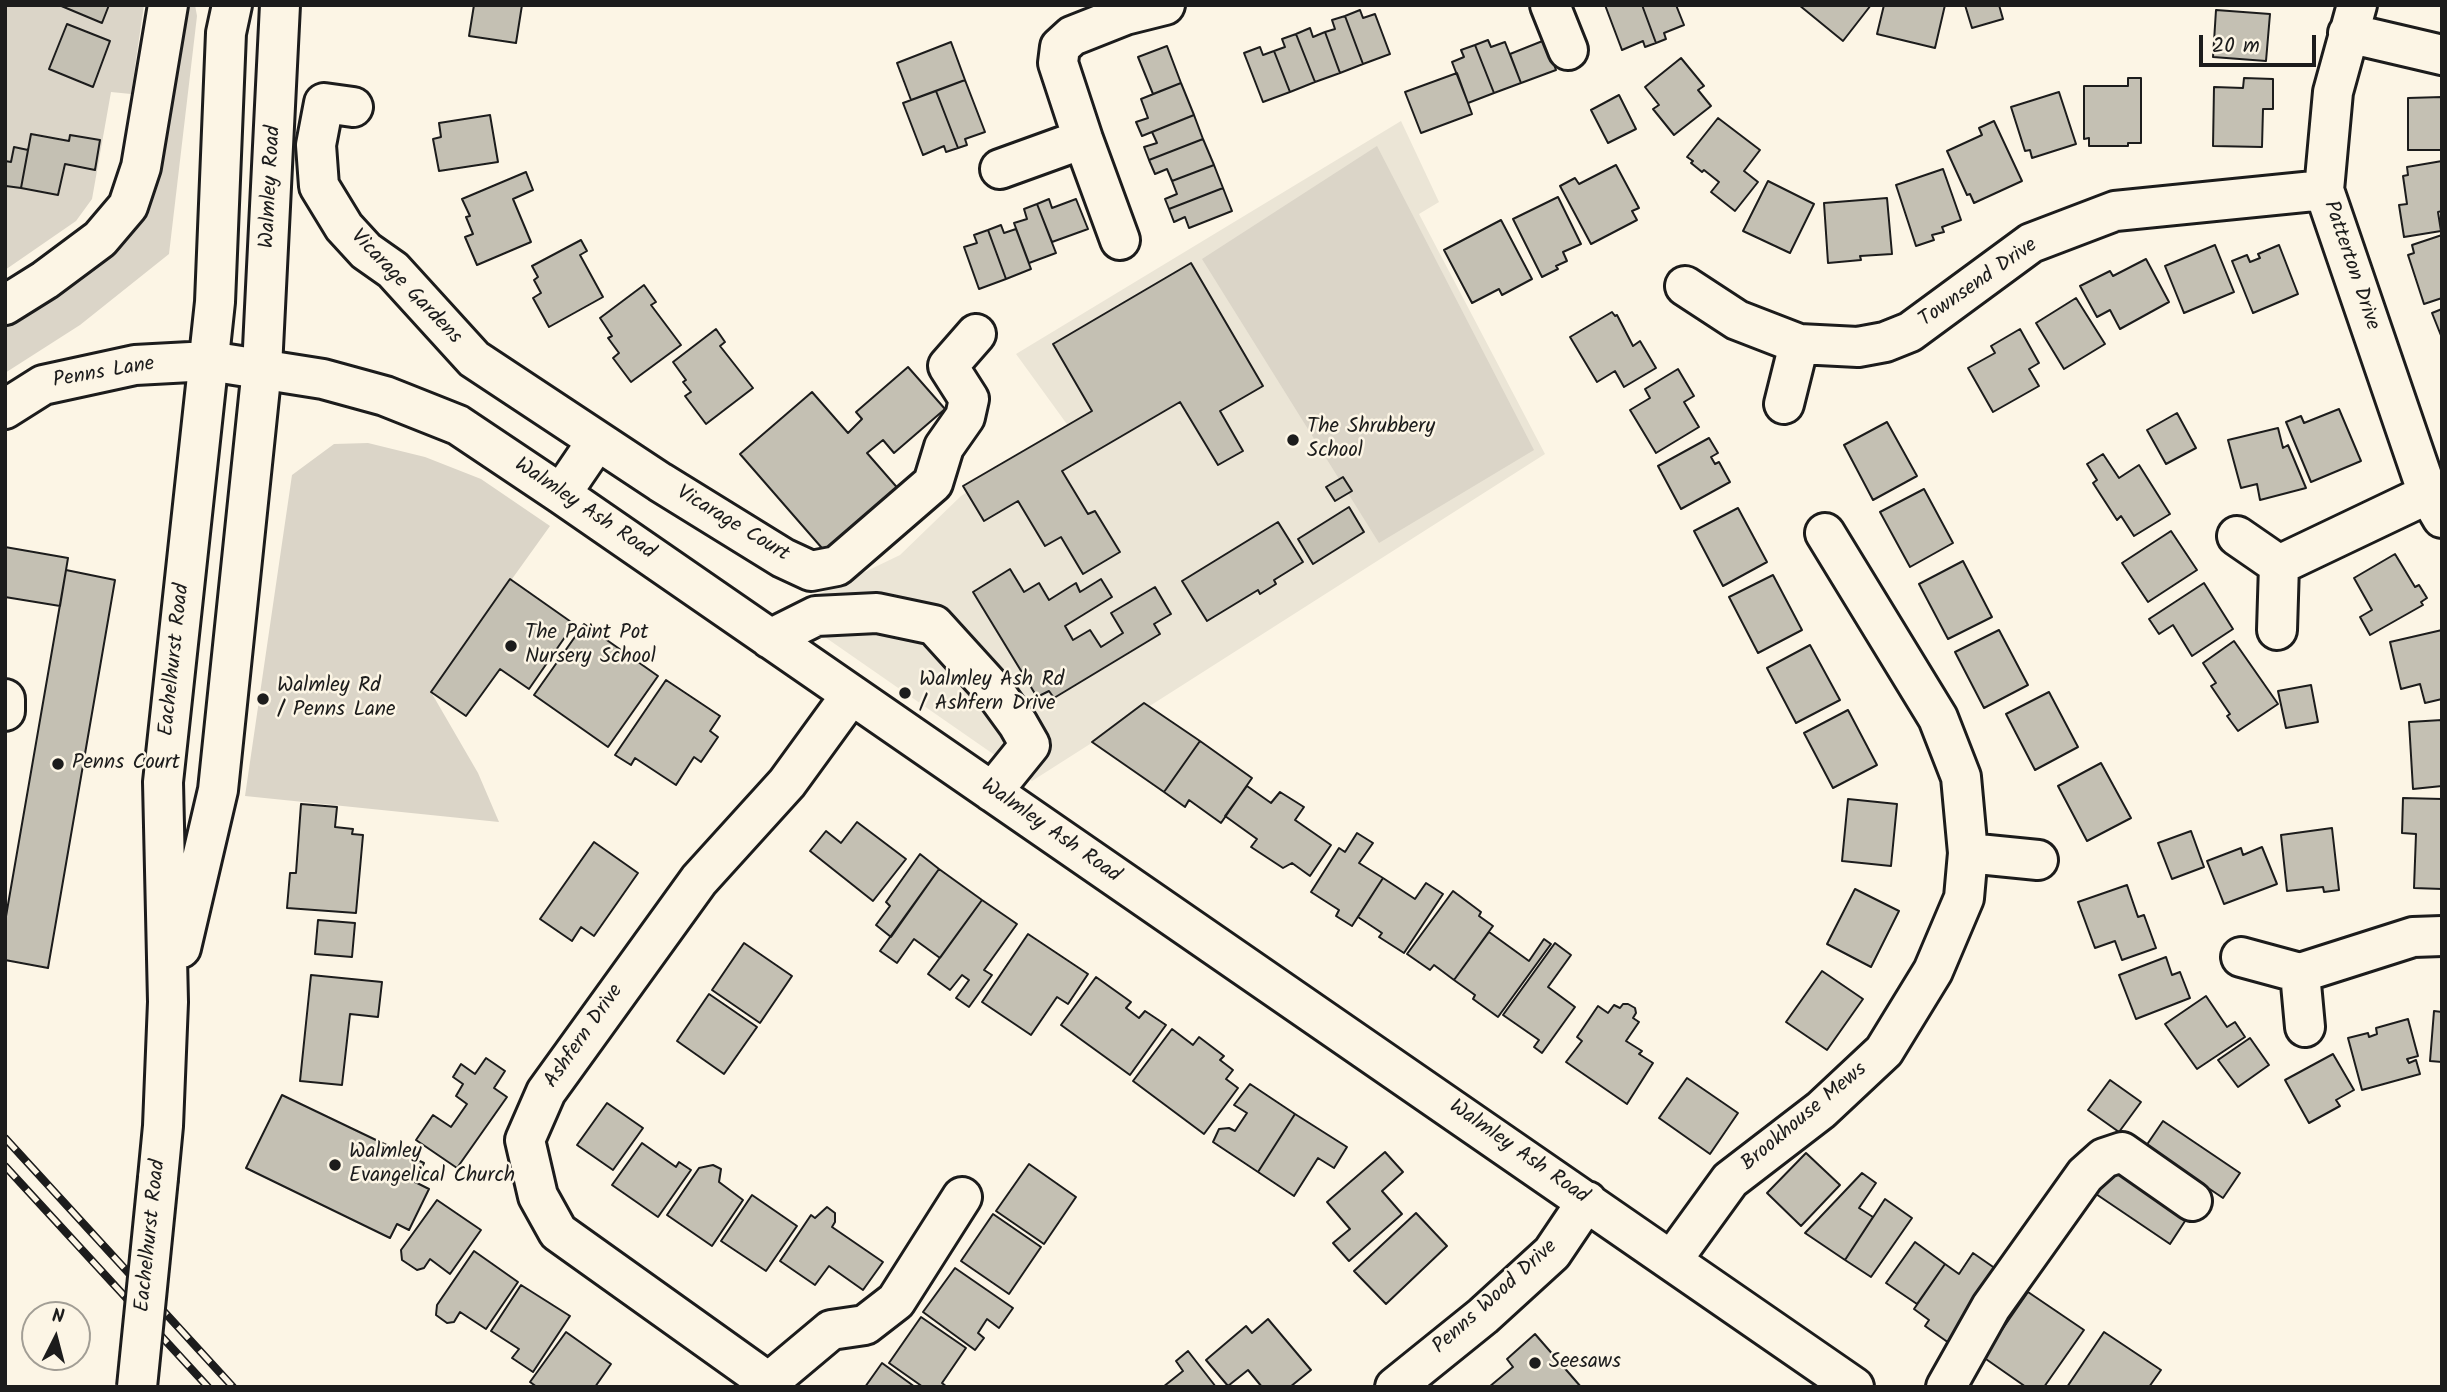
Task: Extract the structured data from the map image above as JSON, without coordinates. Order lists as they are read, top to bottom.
{
  "streets": {
    "street": [
      "Walmley Road",
      "Patterton Drive",
      "Townsend Drive",
      "Vicarage Gardens",
      "Penns Lane",
      "Walmley Ash Road",
      "Vicarage Court",
      "Eachelhurst Road",
      "Ashfern Drive",
      "Brookhouse Mews",
      "Penns Wood Drive"
    ]
  },
  "crossings": [
    ["Walmley Road", "Walmley Ash Road"],
    ["Walmley Road", "Eachelhurst Road"],
    ["Patterton Drive", "Townsend Drive"],
    ["Vicarage Gardens", "Vicarage Court"],
    ["Penns Lane", "Walmley Ash Road"],
    ["Penns Lane", "Eachelhurst Road"],
    ["Walmley Ash Road", "Eachelhurst Road"],
    ["Walmley Ash Road", "Ashfern Drive"],
    ["Walmley Ash Road", "Brookhouse Mews"],
    ["Walmley Ash Road", "Penns Wood Drive"]
  ],
  "places": [
    "The Shrubbery School",
    "The Paint Pot Nursery School",
    "Walmley Ash Rd / Ashfern Drive",
    "Walmley Rd / Penns Lane",
    "Penns Court",
    "Walmley Evangelical Church",
    "Seesaws"
  ],
  "scale_bar": "20 m",
  "north": "top"
}
